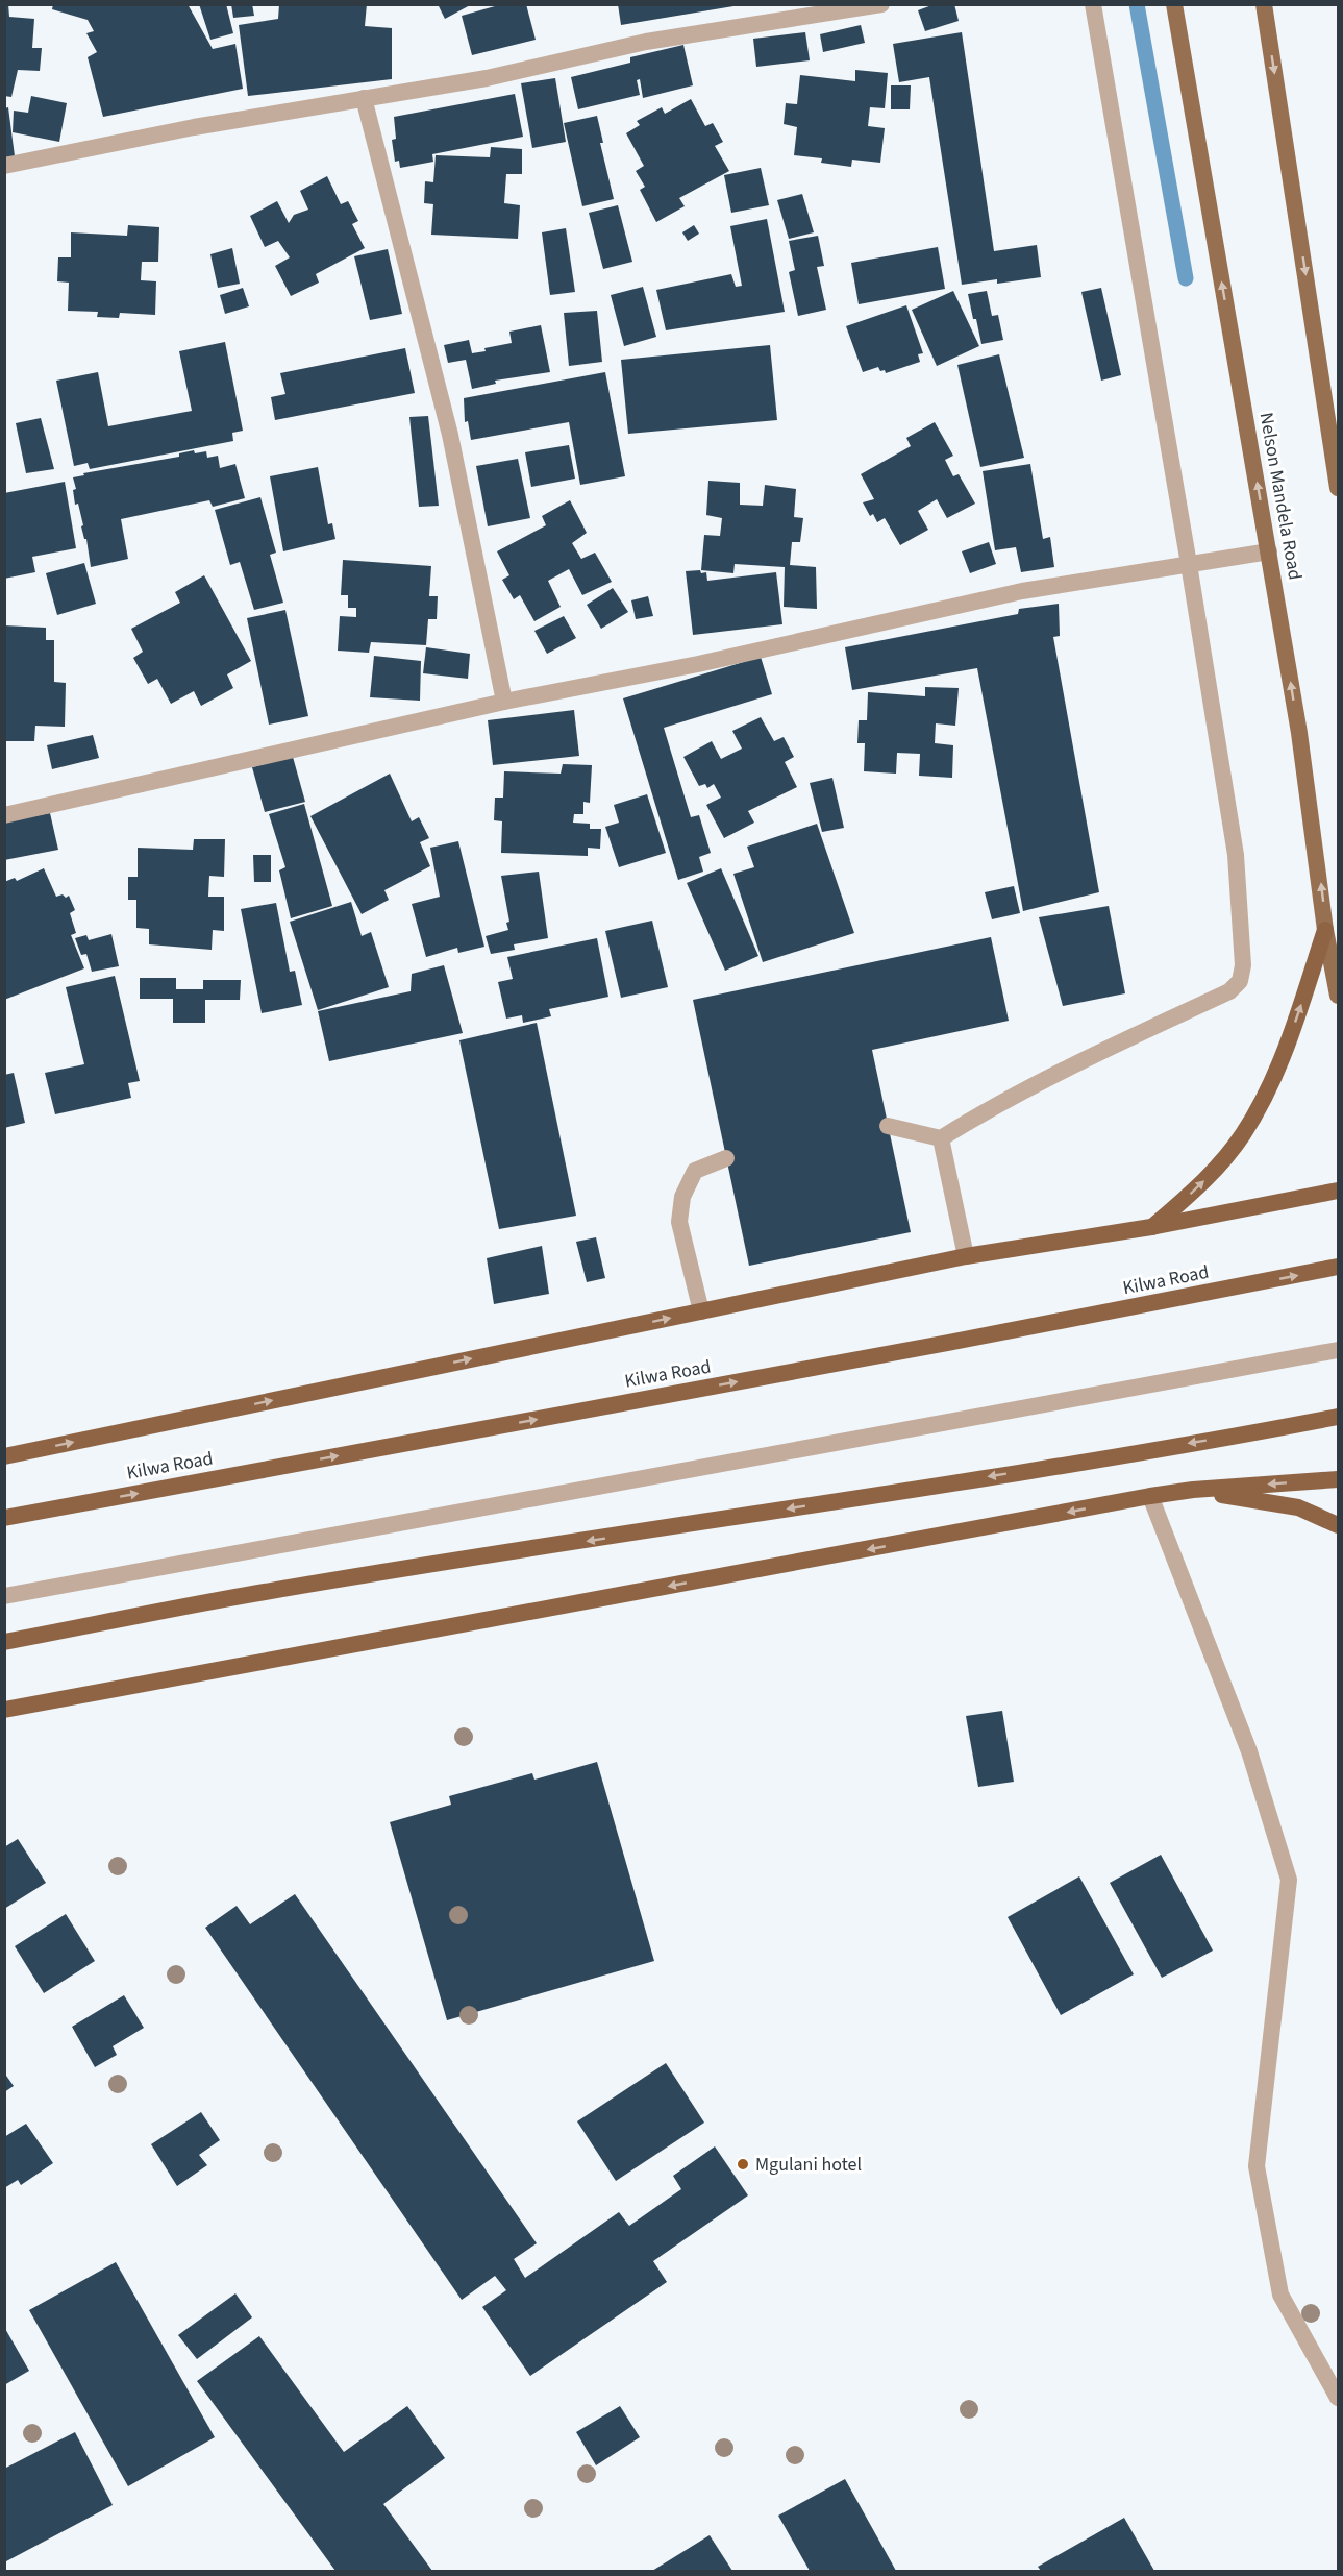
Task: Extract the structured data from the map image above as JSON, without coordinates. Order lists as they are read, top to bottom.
{
  "streets": {
    "highway": ["Kilwa Road"],
    "main road": ["Nelson Mandela Road"]
  },
  "places": ["Mgulani hotel"]
}
